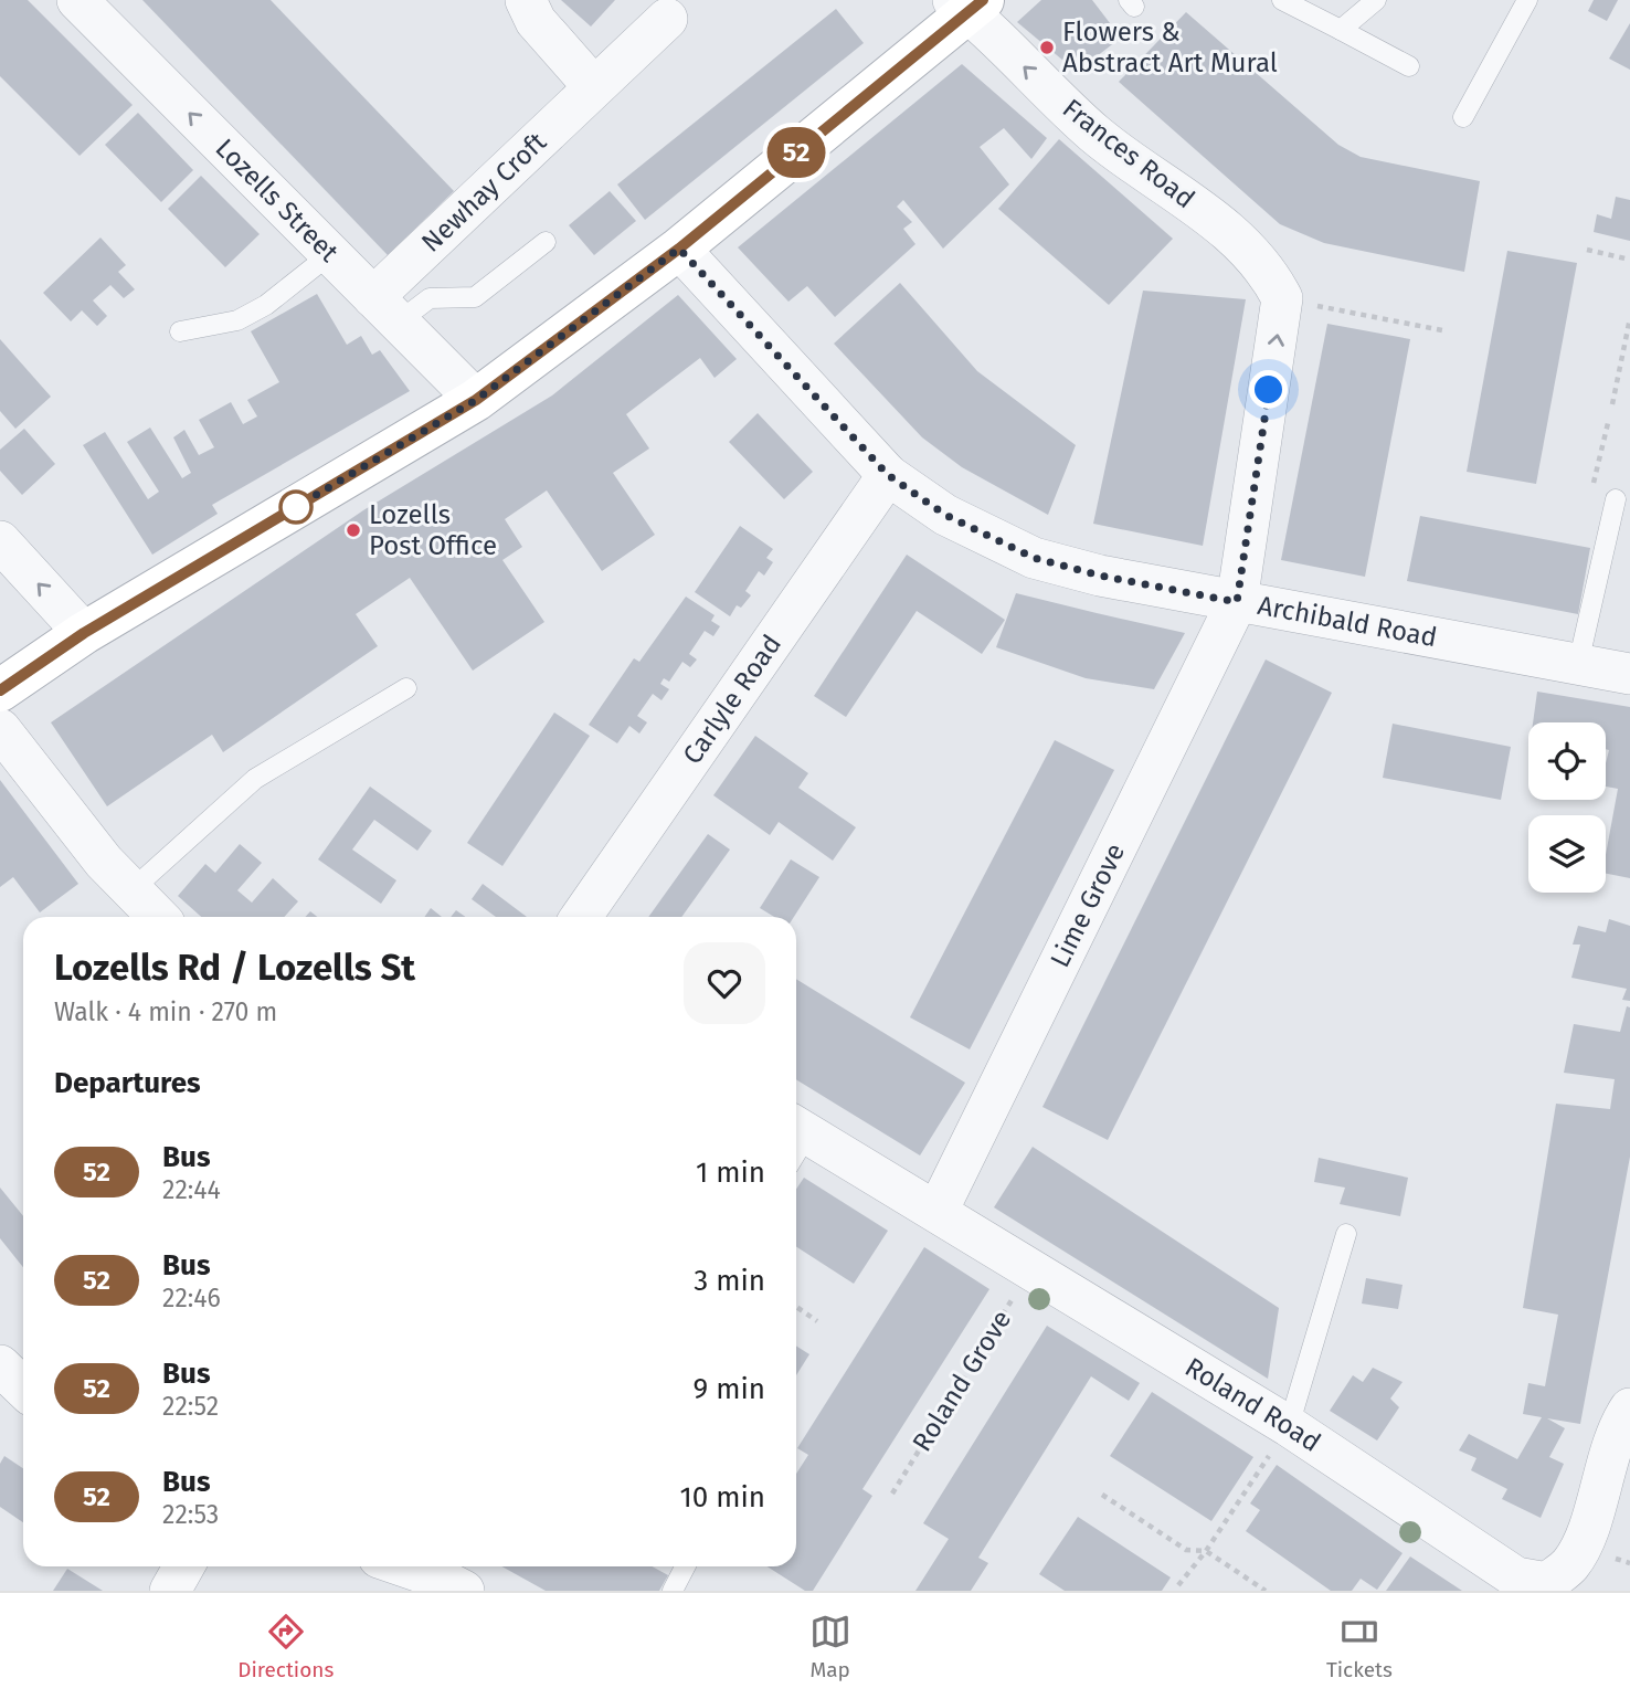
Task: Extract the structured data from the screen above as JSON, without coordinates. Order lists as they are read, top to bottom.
{
  "streets": {
    "street": [
      "Frances Road",
      "Newhay Croft",
      "Lozells Street",
      "Archibald Road",
      "Carlyle Road",
      "Lime Grove",
      "Roland Road"
    ],
    "path": ["Roland Grove"]
  },
  "crossings": [
    ["Newhay Croft", "Lozells Street"],
    ["Archibald Road", "Carlyle Road"],
    ["Archibald Road", "Lime Grove"],
    ["Lime Grove", "Roland Road"],
    ["Roland Grove", "Roland Road"]
  ],
  "one_way": ["Frances Road", "Lozells Street"],
  "places": ["Flowers & Abstract Art Mural", "Lozells Post Office"],
  "lines": ["bus line 52"],
  "page": {
    "on_map": "52",
    "heading": [
      ["Lozells Rd / Lozells St", "Walk · 4 min · 270 m"],
      "Departures"
    ],
    "list": [
      {
        "mark": "52",
        "name": "Bus",
        "note": "22:44",
        "value": "1 min"
      },
      {
        "mark": "52",
        "name": "Bus",
        "note": "22:46",
        "value": "3 min"
      },
      {
        "mark": "52",
        "name": "Bus",
        "note": "22:52",
        "value": "9 min"
      },
      {
        "mark": "52",
        "name": "Bus",
        "note": "22:53",
        "value": "10 min"
      }
    ],
    "tabs": ["Directions", "Map", "Tickets"]
  }
}
